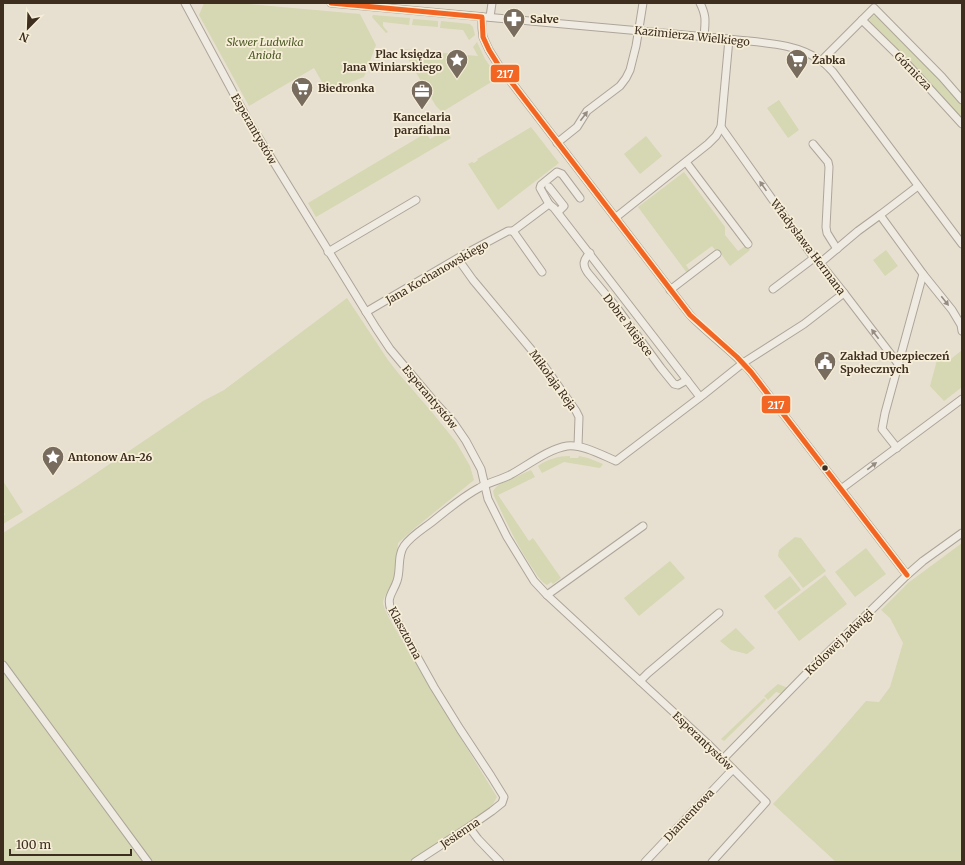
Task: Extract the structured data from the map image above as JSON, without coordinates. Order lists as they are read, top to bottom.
{
  "streets": {
    "street": [
      "Kazimierza Wielkiego",
      "Górnicza",
      "Esperantystów",
      "Władysława Hermana",
      "Jana Kochanowskiego",
      "Dobre Miejsce",
      "Mikołaja Reja",
      "Klasztorna",
      "Królowej Jadwigi",
      "Diamentowa",
      "Jesienna"
    ]
  },
  "crossings": [
    ["Kazimierza Wielkiego", "Górnicza"],
    ["Esperantystów", "Jana Kochanowskiego"],
    ["Esperantystów", "Klasztorna"],
    ["Esperantystów", "Królowej Jadwigi"],
    ["Esperantystów", "Diamentowa"],
    ["Jana Kochanowskiego", "Mikołaja Reja"],
    ["Klasztorna", "Jesienna"]
  ],
  "parks": ["Skwer Ludwika Anioła"],
  "places": {
    "pharmacy": ["Salve"],
    "place": ["Plac księdza Jana Winiarskiego", "Antonow An-26"],
    "supermarket": ["Żabka", "Biedronka"],
    "office": ["Kancelaria parafialna"],
    "public building": ["Zakład Ubezpieczeń Społecznych"]
  },
  "lines": ["transit line 217"],
  "scale_bar": "100 m",
  "north": "bottom left"
}
